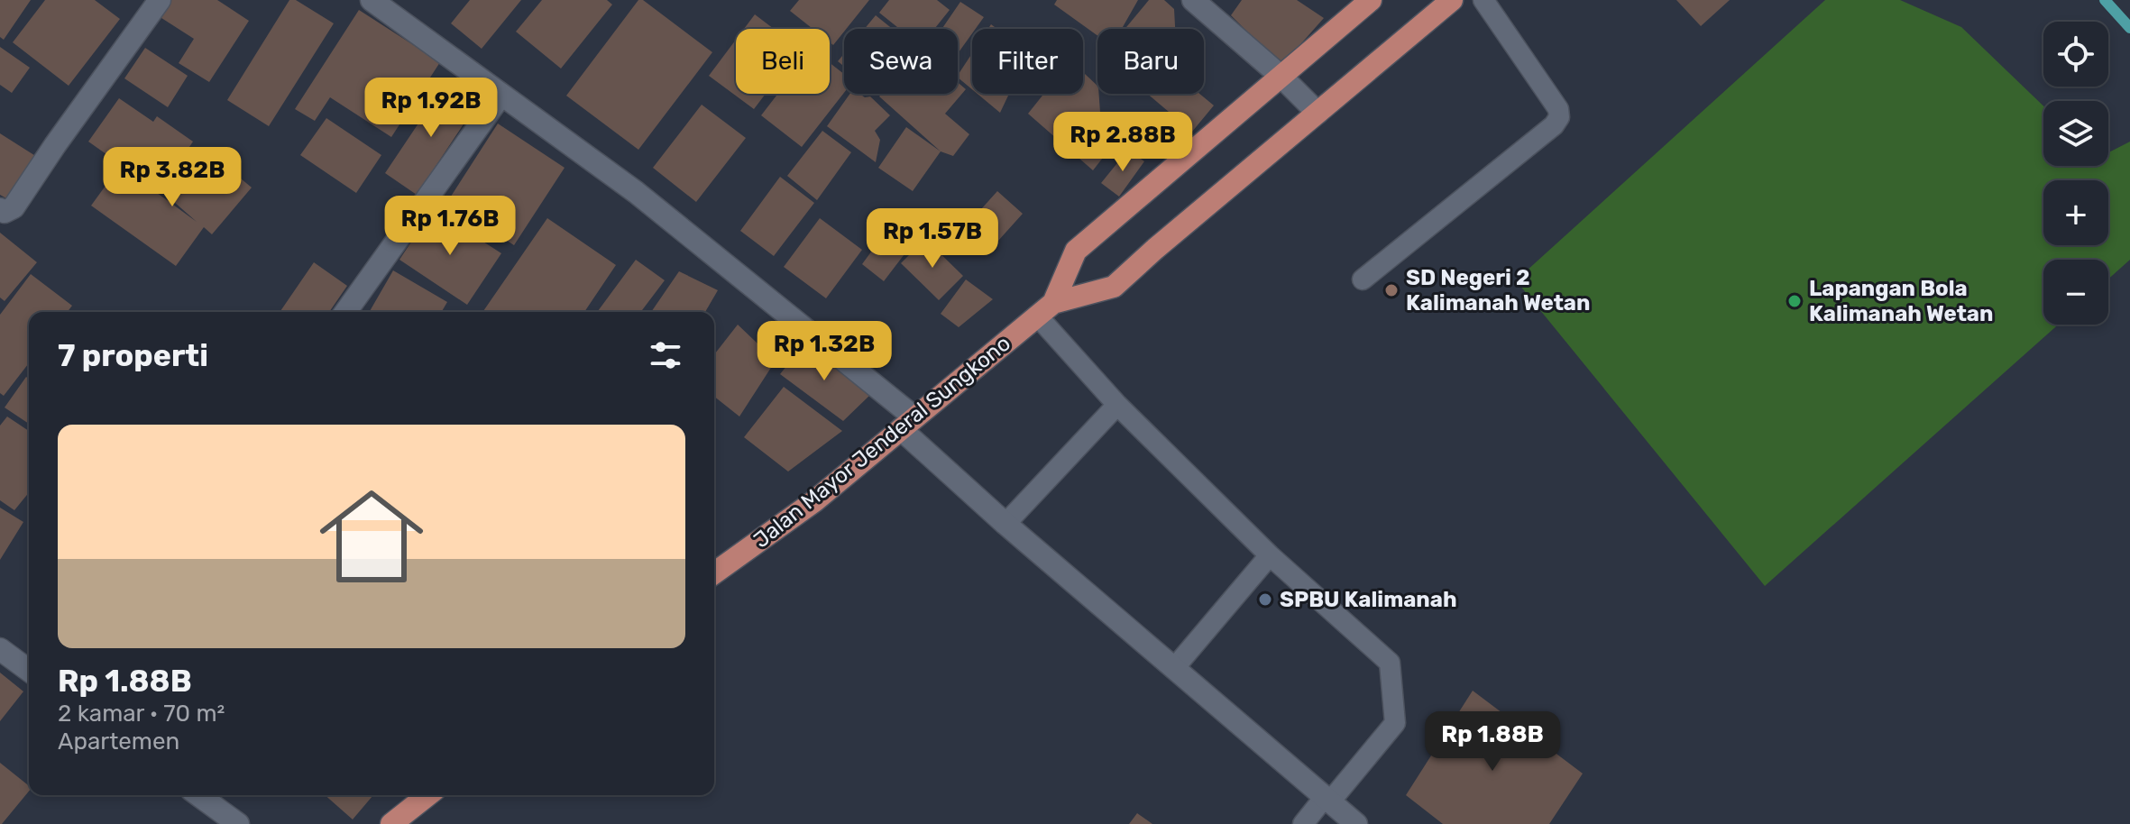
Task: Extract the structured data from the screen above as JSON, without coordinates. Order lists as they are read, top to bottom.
{
  "streets": {
    "main road": ["Jalan Mayor Jenderal Sungkono"]
  },
  "places": ["SD Negeri 2 Kalimanah Wetan", "Lapangan Bola Kalimanah Wetan", "SPBU Kalimanah"],
  "page": {
    "map_buttons": ["+", "−"],
    "chip": [
      "Beli",
      "Sewa",
      "Filter",
      "Baru"
    ],
    "price": [
      "Rp 1.92B",
      "Rp 2.88B",
      "Rp 3.82B",
      "Rp 1.76B",
      "Rp 1.57B",
      "Rp 1.32B",
      "Rp 1.88B"
    ],
    "heading": "7 properti",
    "list": [
      {
        "name": "Rp 1.88B",
        "note": "2 kamar · 70 m² · Apartemen"
      }
    ]
  }
}
